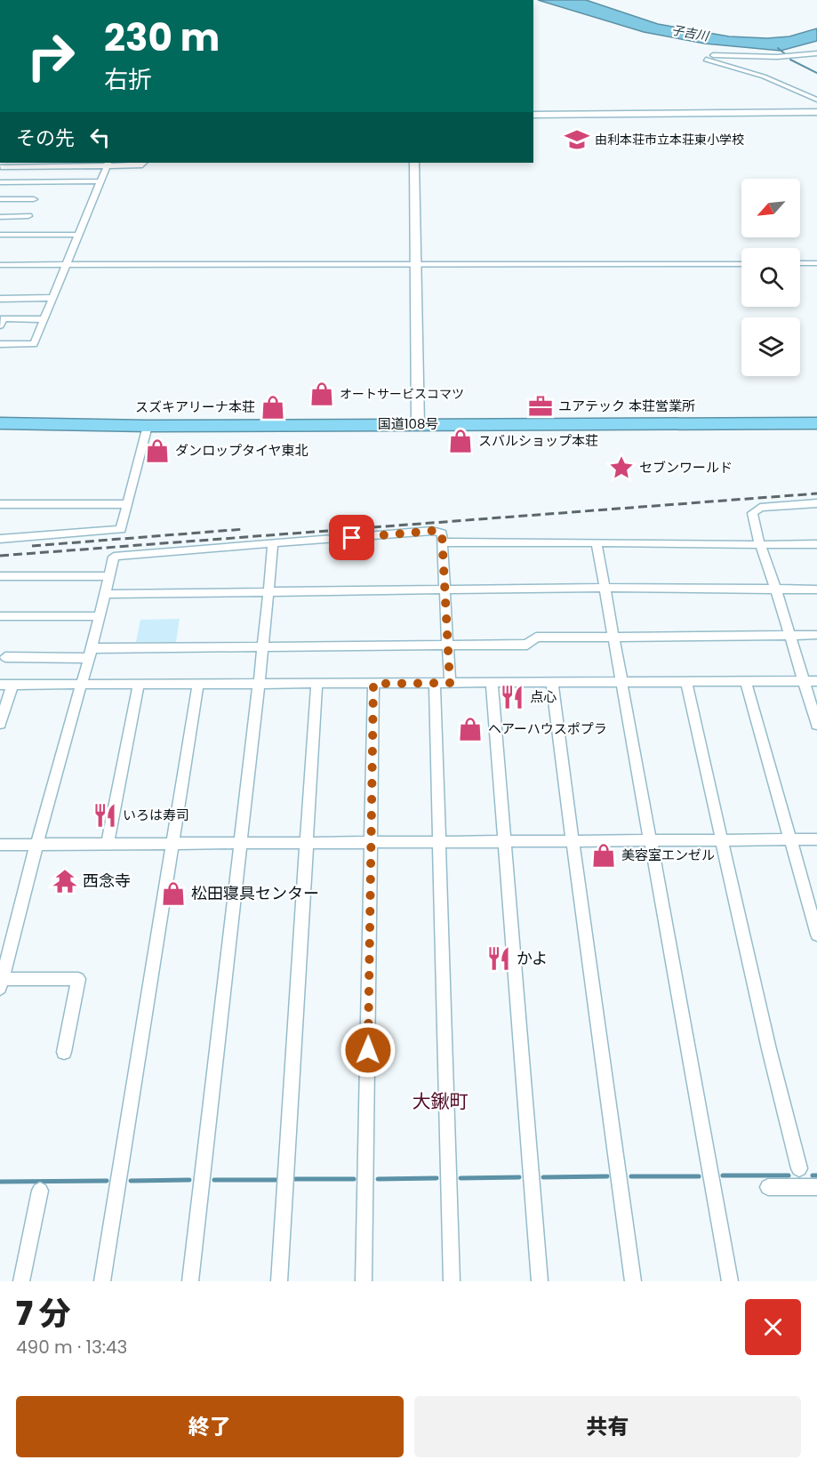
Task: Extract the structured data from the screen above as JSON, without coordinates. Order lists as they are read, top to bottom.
{
  "streets": {
    "highway": ["国道108号"]
  },
  "districts": ["大鍬町"],
  "water": ["子吉川"],
  "places": {
    "school or university": ["由利本荘市立本荘東小学校"],
    "shop": [
      "オートサービスコマツ",
      "スズキアリーナ本荘",
      "スバルショップ本荘",
      "ダンロップタイヤ東北",
      "ヘアーハウスポプラ",
      "美容室エンゼル",
      "松田寝具センター"
    ],
    "office": ["ユアテック 本荘営業所"],
    "place": ["セブンワールド"],
    "restaurant": ["点心", "いろは寿司", "かよ"],
    "temple": ["西念寺"]
  },
  "north": "bottom left",
  "page": {
    "turn": ["230 m", "右折"],
    "then": "その先",
    "heading": ["7 分", "490 m · 13:43"],
    "buttons": ["終了", "共有"]
  }
}
